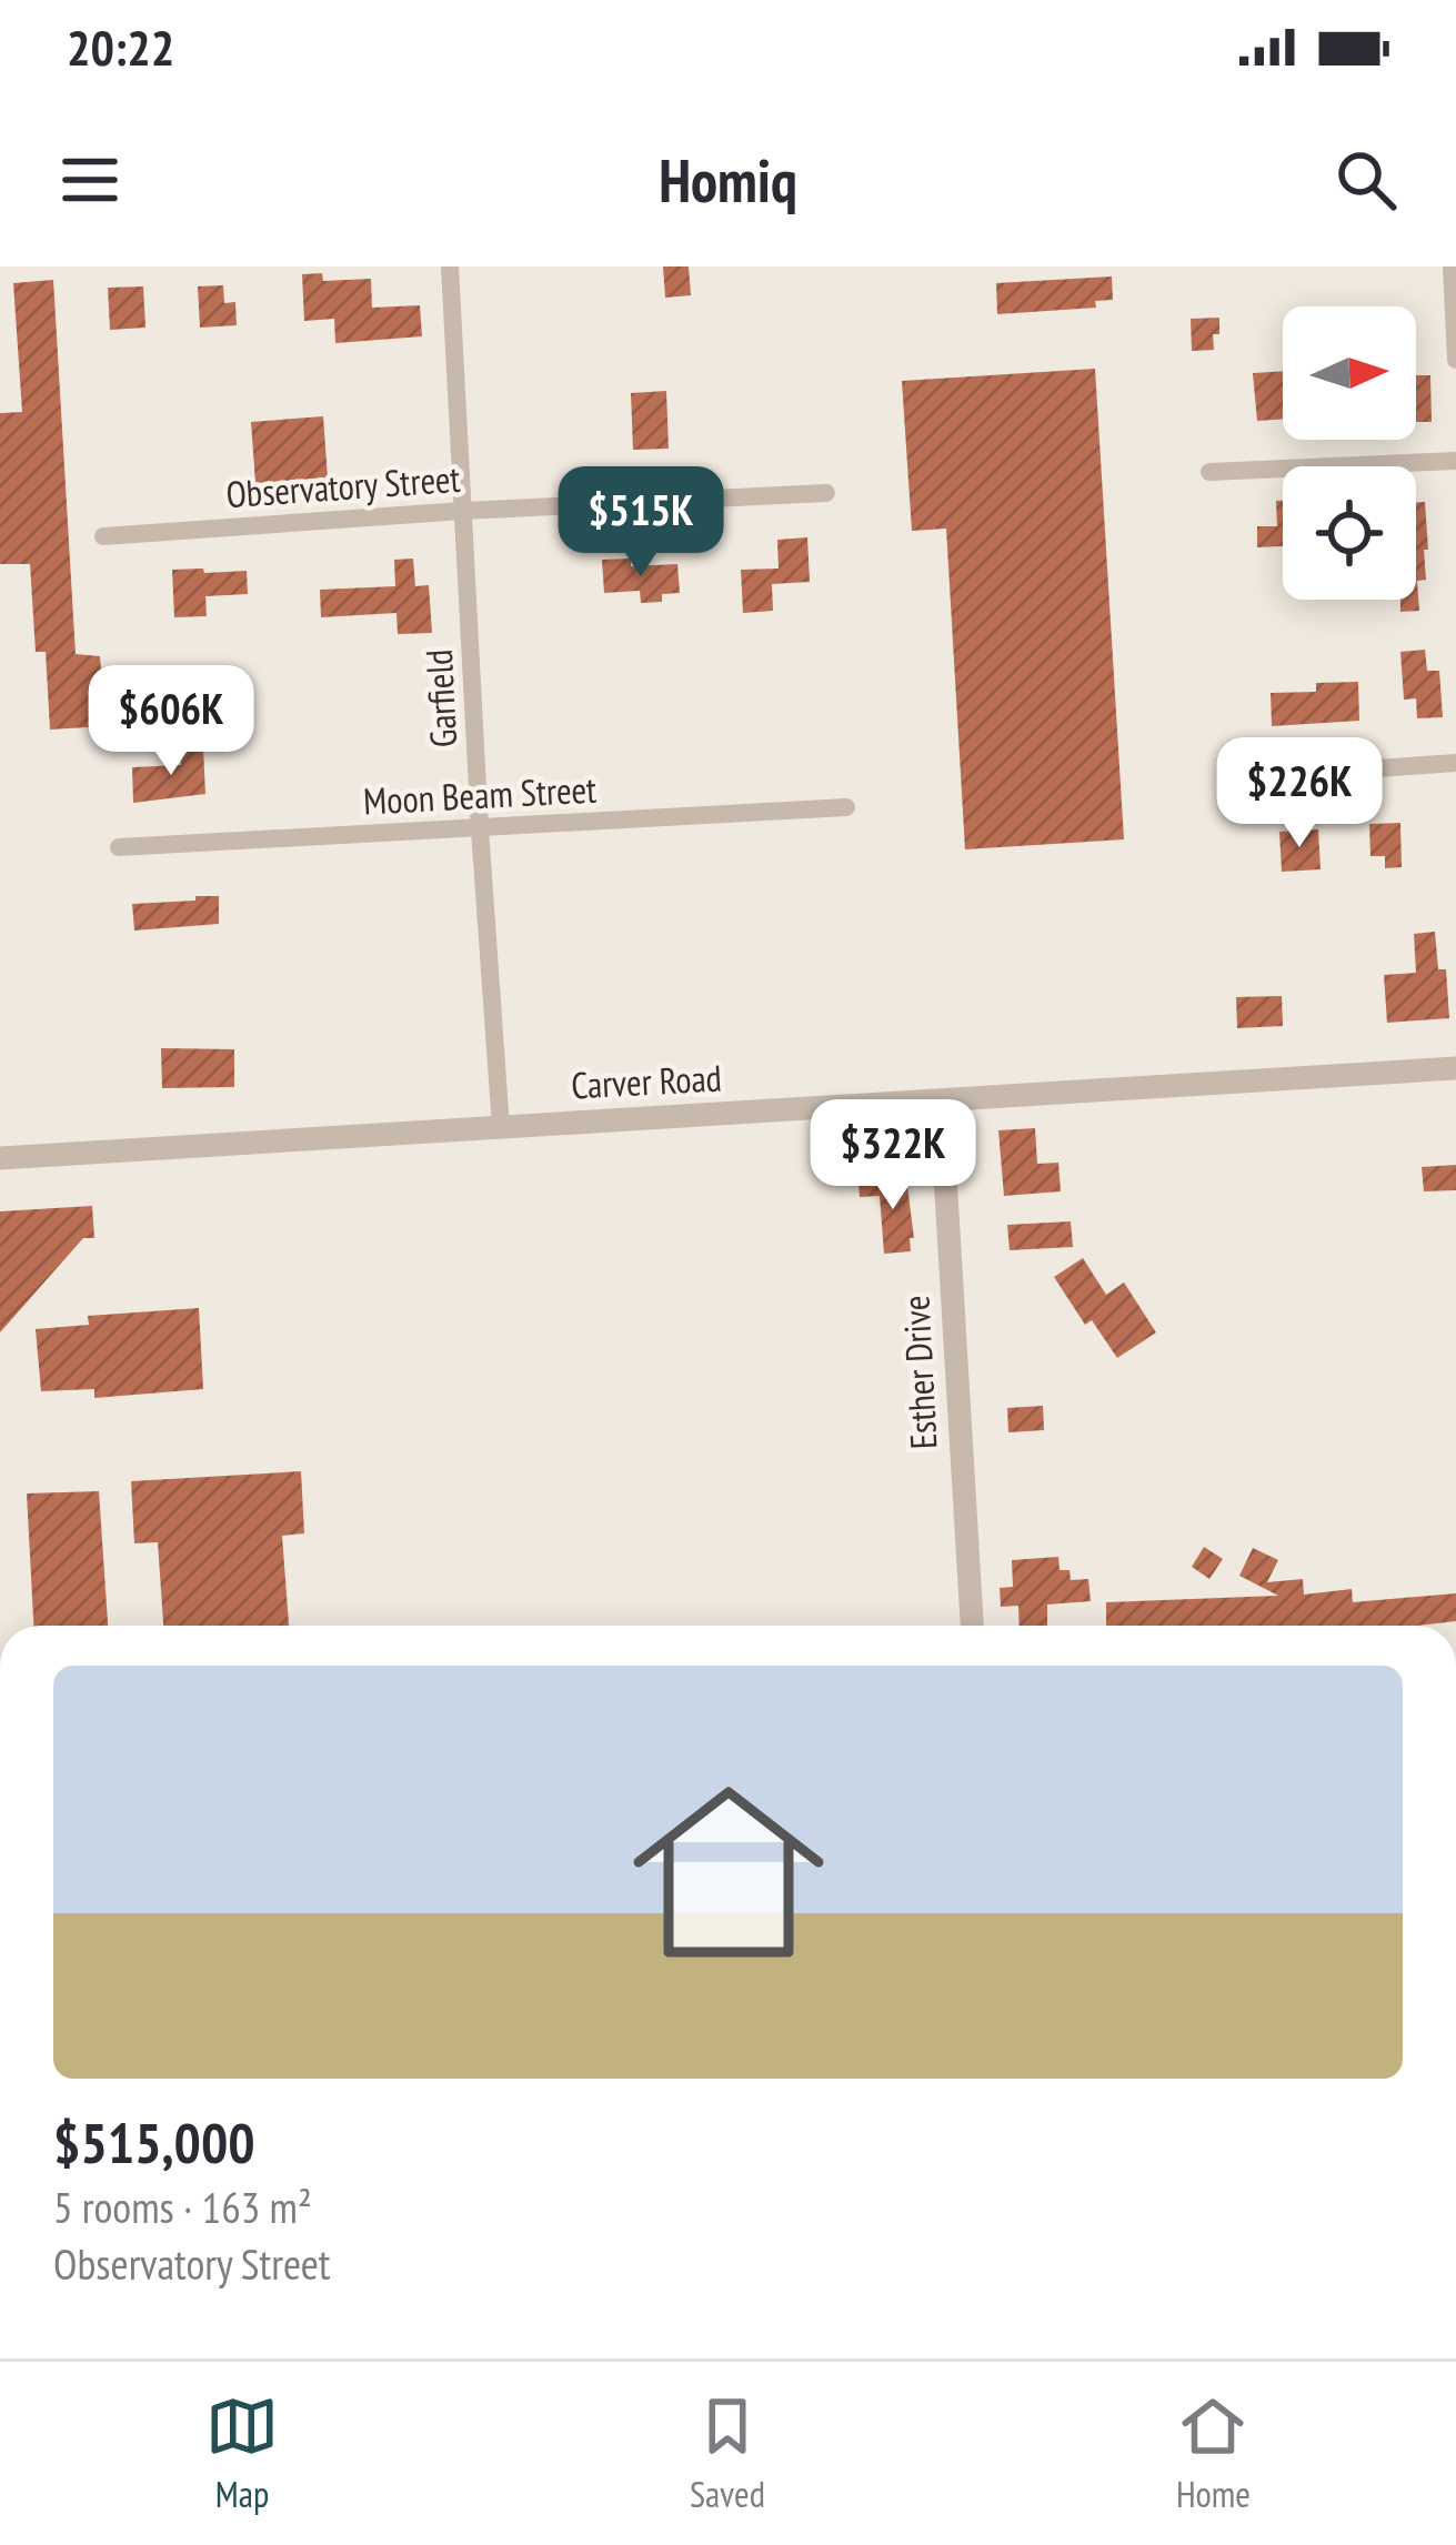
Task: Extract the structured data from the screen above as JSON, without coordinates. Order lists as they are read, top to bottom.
{
  "streets": {
    "street": [
      "Observatory Street",
      "Garfield",
      "Moon Beam Street",
      "Carver Road",
      "Esther Drive"
    ]
  },
  "crossings": [
    ["Observatory Street", "Garfield"],
    ["Garfield", "Moon Beam Street"],
    ["Garfield", "Carver Road"],
    ["Carver Road", "Esther Drive"]
  ],
  "north": "right",
  "page": {
    "status": "20:22",
    "header": "Homiq",
    "price": [
      "$515K",
      "$606K",
      "$226K",
      "$322K"
    ],
    "list": [
      {
        "name": "$515,000",
        "note": "5 rooms · 163 m² · Observatory Street"
      }
    ],
    "tabs": ["Map", "Saved", "Home"]
  }
}
